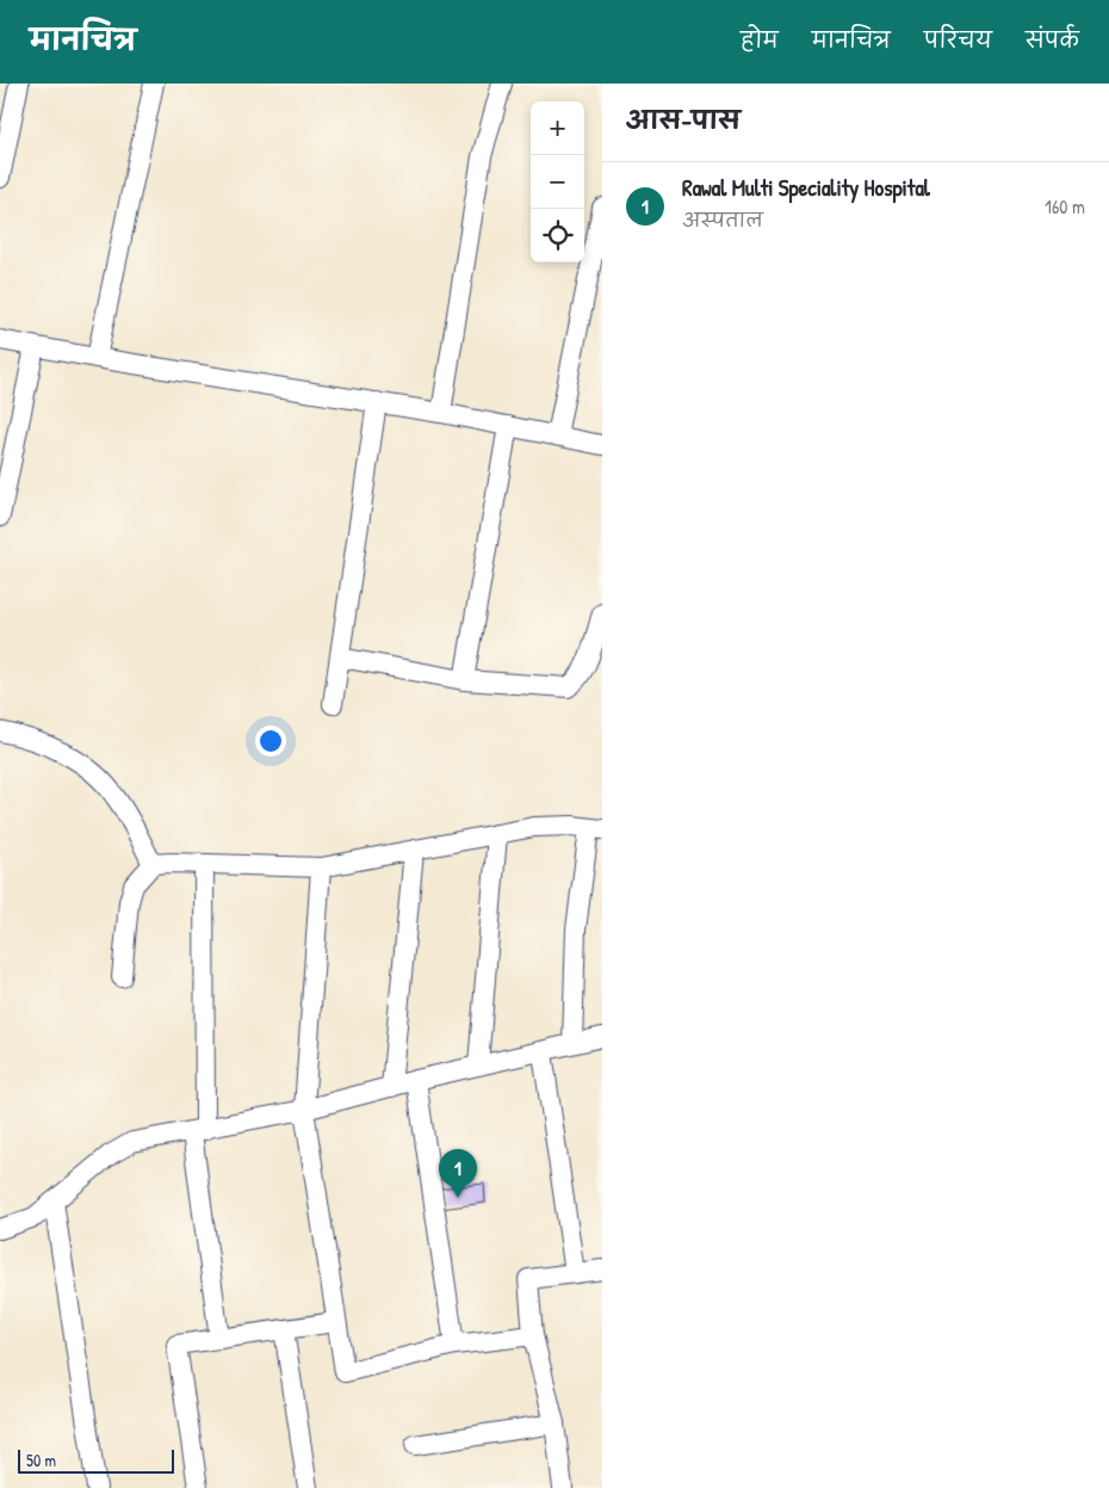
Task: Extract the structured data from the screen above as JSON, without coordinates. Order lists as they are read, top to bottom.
{
  "scale_bar": "50 m",
  "page": {
    "header": "मानचित्र",
    "nav": [
      "होम",
      "मानचित्र",
      "परिचय",
      "संपर्क"
    ],
    "heading": "आस-पास",
    "map_buttons": ["+", "−"],
    "list": [
      {
        "mark": "1",
        "name": "Rawal Multi Speciality Hospital",
        "note": "अस्पताल",
        "value": "160 m"
      }
    ],
    "pins": "1",
    "scale": "50 m"
  }
}
